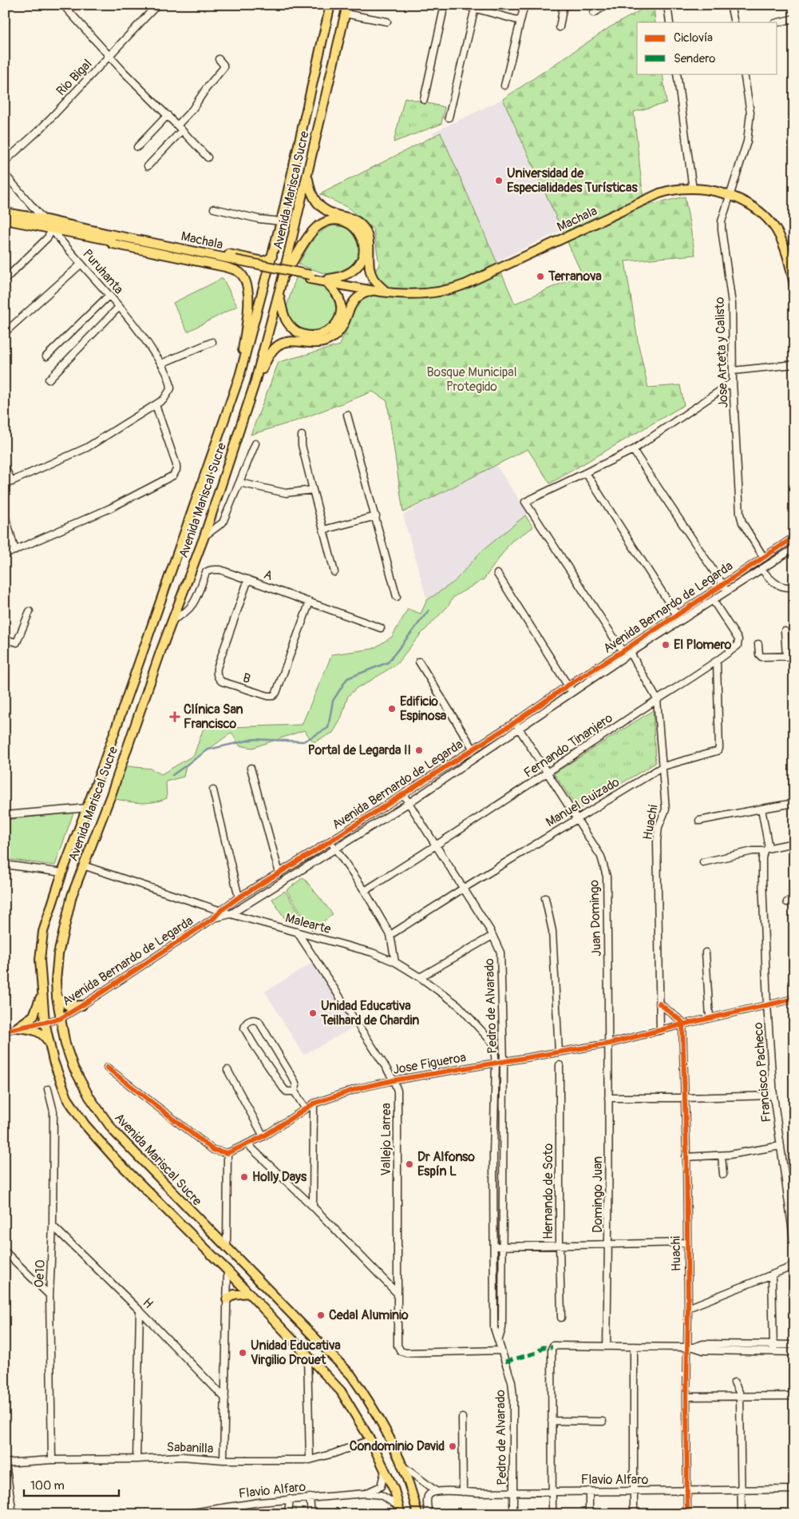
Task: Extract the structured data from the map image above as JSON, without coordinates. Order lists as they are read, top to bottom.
{
  "streets": {
    "main road": ["Avenida Mariscal Sucre", "Machala"],
    "street": [
      "Rio Bigal",
      "Puruhanta",
      "Jose Arteta y Calisto",
      "A",
      "Avenida Bernardo de Legarda",
      "B",
      "Fernando Tinanjero",
      "Manuel Guizado",
      "Huachi",
      "Juan Domingo",
      "Malearte",
      "Pedro de Alvarado",
      "Jose Figueroa",
      "Francisco Pacheco",
      "Vallejo Larrea",
      "Hernando de Soto",
      "Domingo Juan",
      "Oe10",
      "H",
      "Sabanilla",
      "Flavio Alfaro"
    ]
  },
  "crossings": [
    ["Avenida Mariscal Sucre", "A"],
    ["Avenida Mariscal Sucre", "Avenida Bernardo de Legarda"],
    ["Avenida Mariscal Sucre", "Malearte"],
    ["Avenida Mariscal Sucre", "Sabanilla"],
    ["Avenida Mariscal Sucre", "Flavio Alfaro"],
    ["Machala", "Puruhanta"],
    ["Machala", "Jose Arteta y Calisto"],
    ["Jose Arteta y Calisto", "Avenida Bernardo de Legarda"],
    ["A", "B"],
    ["Avenida Bernardo de Legarda", "Fernando Tinanjero"],
    ["Avenida Bernardo de Legarda", "Huachi"],
    ["Avenida Bernardo de Legarda", "Juan Domingo"],
    ["Avenida Bernardo de Legarda", "Malearte"],
    ["Avenida Bernardo de Legarda", "Pedro de Alvarado"],
    ["Fernando Tinanjero", "Manuel Guizado"],
    ["Fernando Tinanjero", "Huachi"],
    ["Fernando Tinanjero", "Juan Domingo"],
    ["Fernando Tinanjero", "Pedro de Alvarado"],
    ["Manuel Guizado", "Huachi"],
    ["Manuel Guizado", "Juan Domingo"],
    ["Manuel Guizado", "Pedro de Alvarado"],
    ["Huachi", "Jose Figueroa"],
    ["Huachi", "Flavio Alfaro"],
    ["Juan Domingo", "Jose Figueroa"],
    ["Juan Domingo", "Domingo Juan"],
    ["Malearte", "Pedro de Alvarado"],
    ["Malearte", "Vallejo Larrea"],
    ["Pedro de Alvarado", "Jose Figueroa"],
    ["Pedro de Alvarado", "Vallejo Larrea"],
    ["Pedro de Alvarado", "Flavio Alfaro"],
    ["Jose Figueroa", "Francisco Pacheco"],
    ["Jose Figueroa", "Vallejo Larrea"],
    ["Jose Figueroa", "Domingo Juan"],
    ["Oe10", "H"],
    ["Oe10", "Sabanilla"]
  ],
  "parks": ["Bosque Municipal Protegido"],
  "places": {
    "other": [
      "Universidad de Especialidades Turísticas",
      "Terranova",
      "El Plomero",
      "Edificio Espinosa",
      "Portal de Legarda II",
      "Unidad Educativa Teilhard de Chardin",
      "Dr Alfonso Espín L",
      "Holly Days",
      "Cedal Aluminio",
      "Unidad Educativa Virgilio Drouet",
      "Condominio David"
    ],
    "health": ["Clínica San Francisco"]
  },
  "legend": ["Ciclovía", "Sendero"],
  "scale_bar": "100 m"
}
